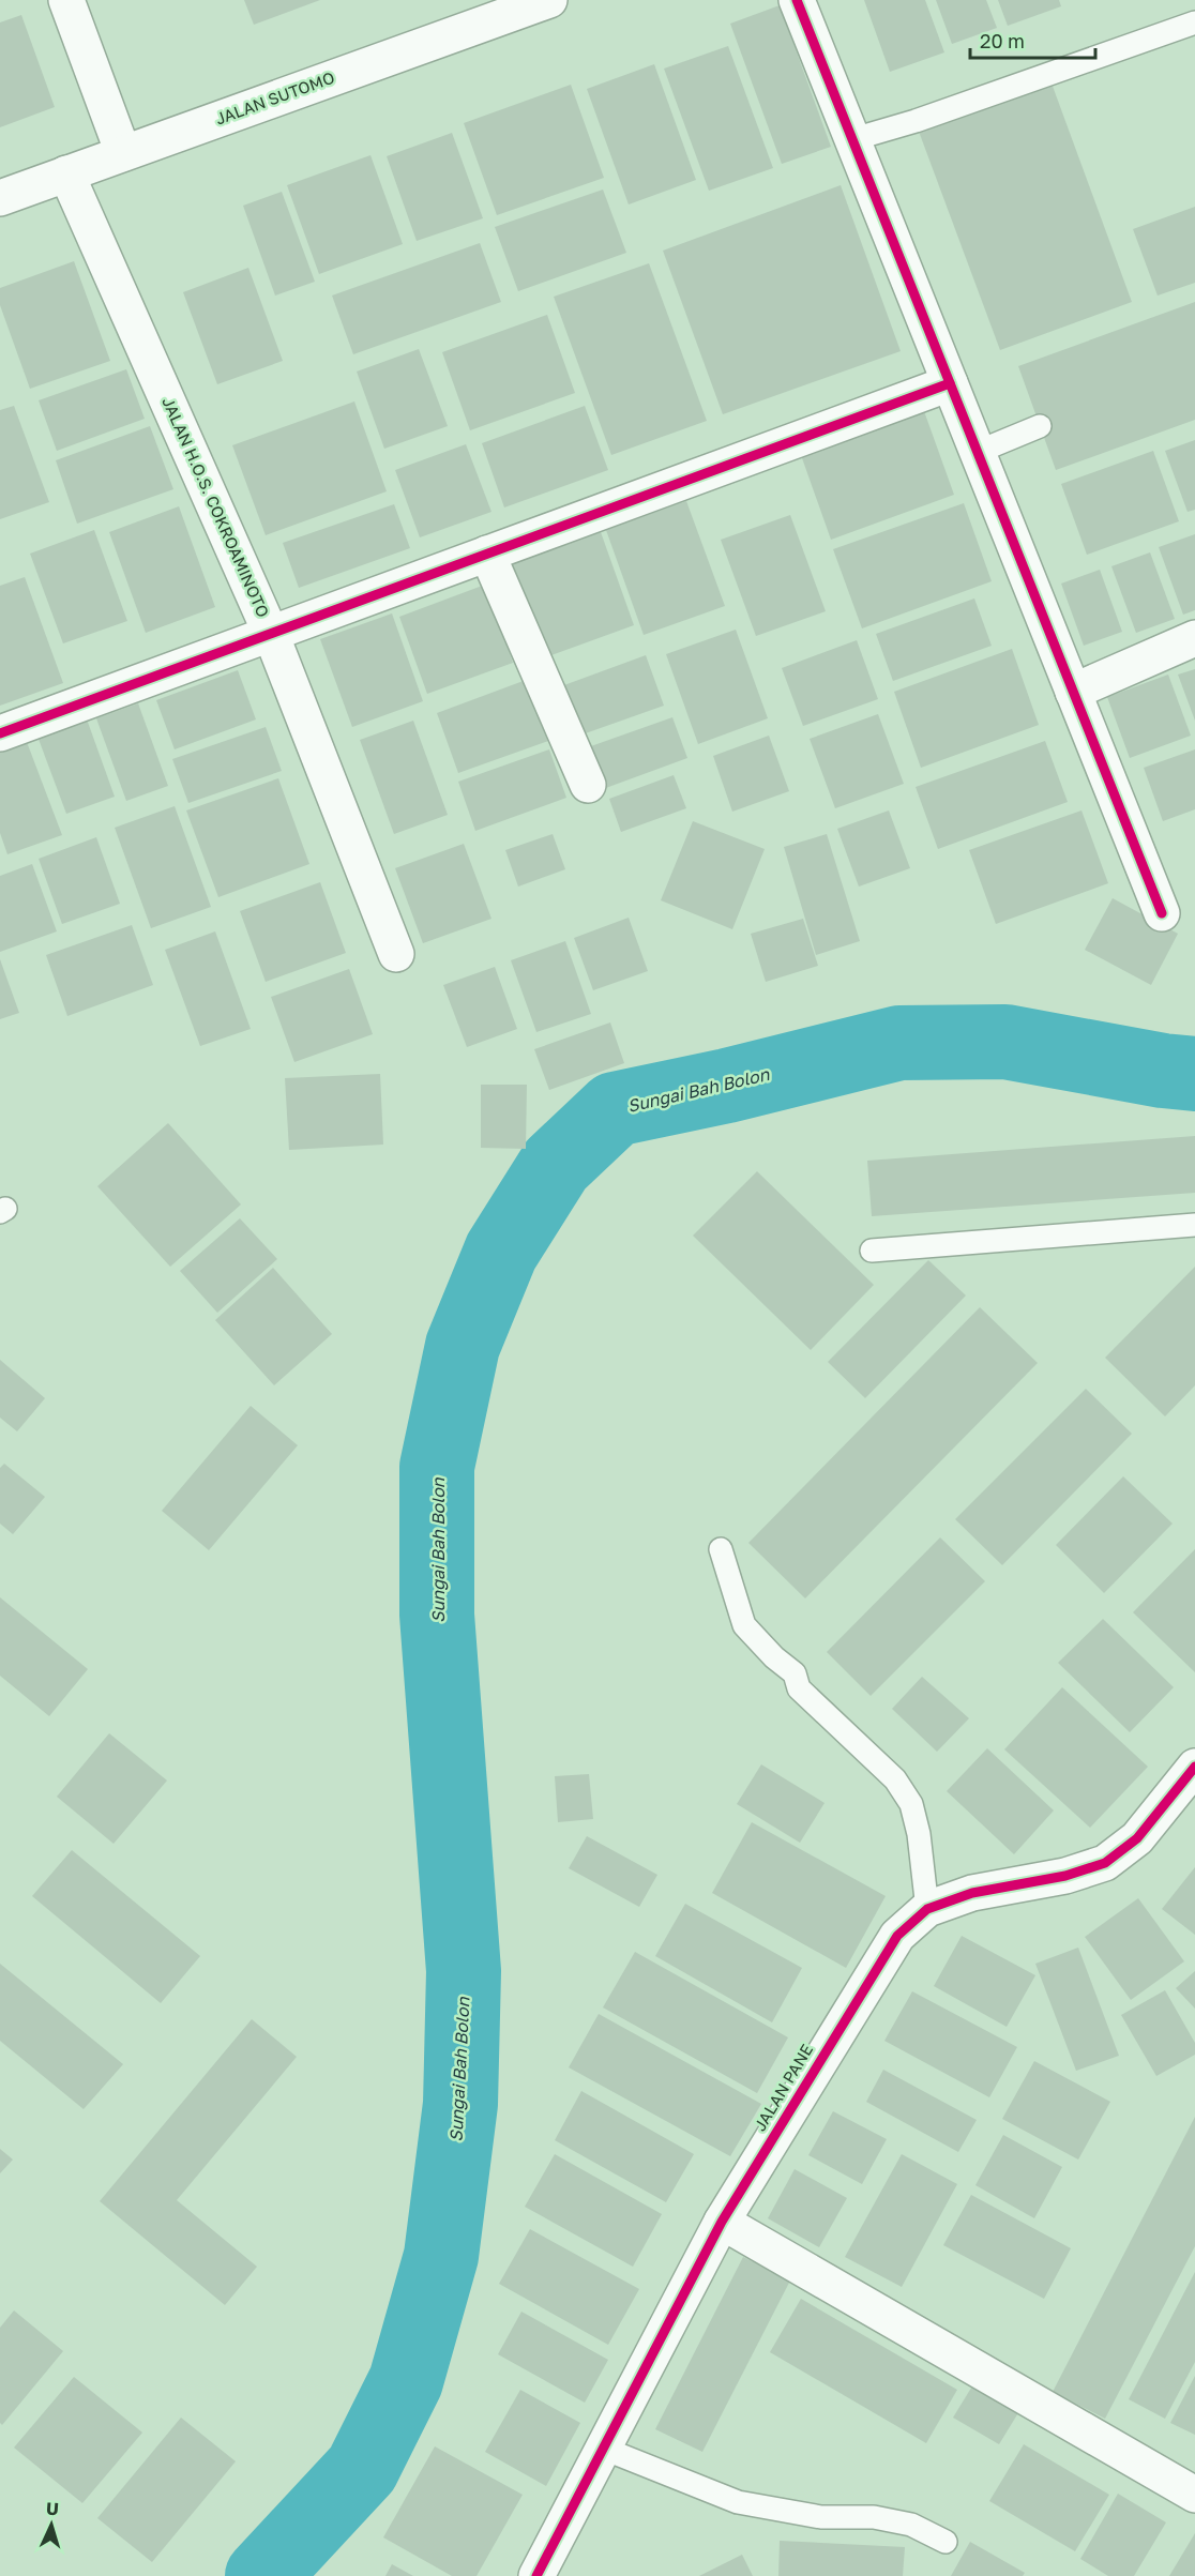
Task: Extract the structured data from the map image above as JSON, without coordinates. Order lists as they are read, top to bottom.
{
  "streets": {
    "street": ["JALAN SUTOMO", "JALAN H.O.S. COKROAMINOTO", "JALAN PANE"]
  },
  "crossings": [
    ["JALAN SUTOMO", "JALAN H.O.S. COKROAMINOTO"]
  ],
  "water": ["Sungai Bah Bolon"],
  "scale_bar": "20 m",
  "north": "top"
}
